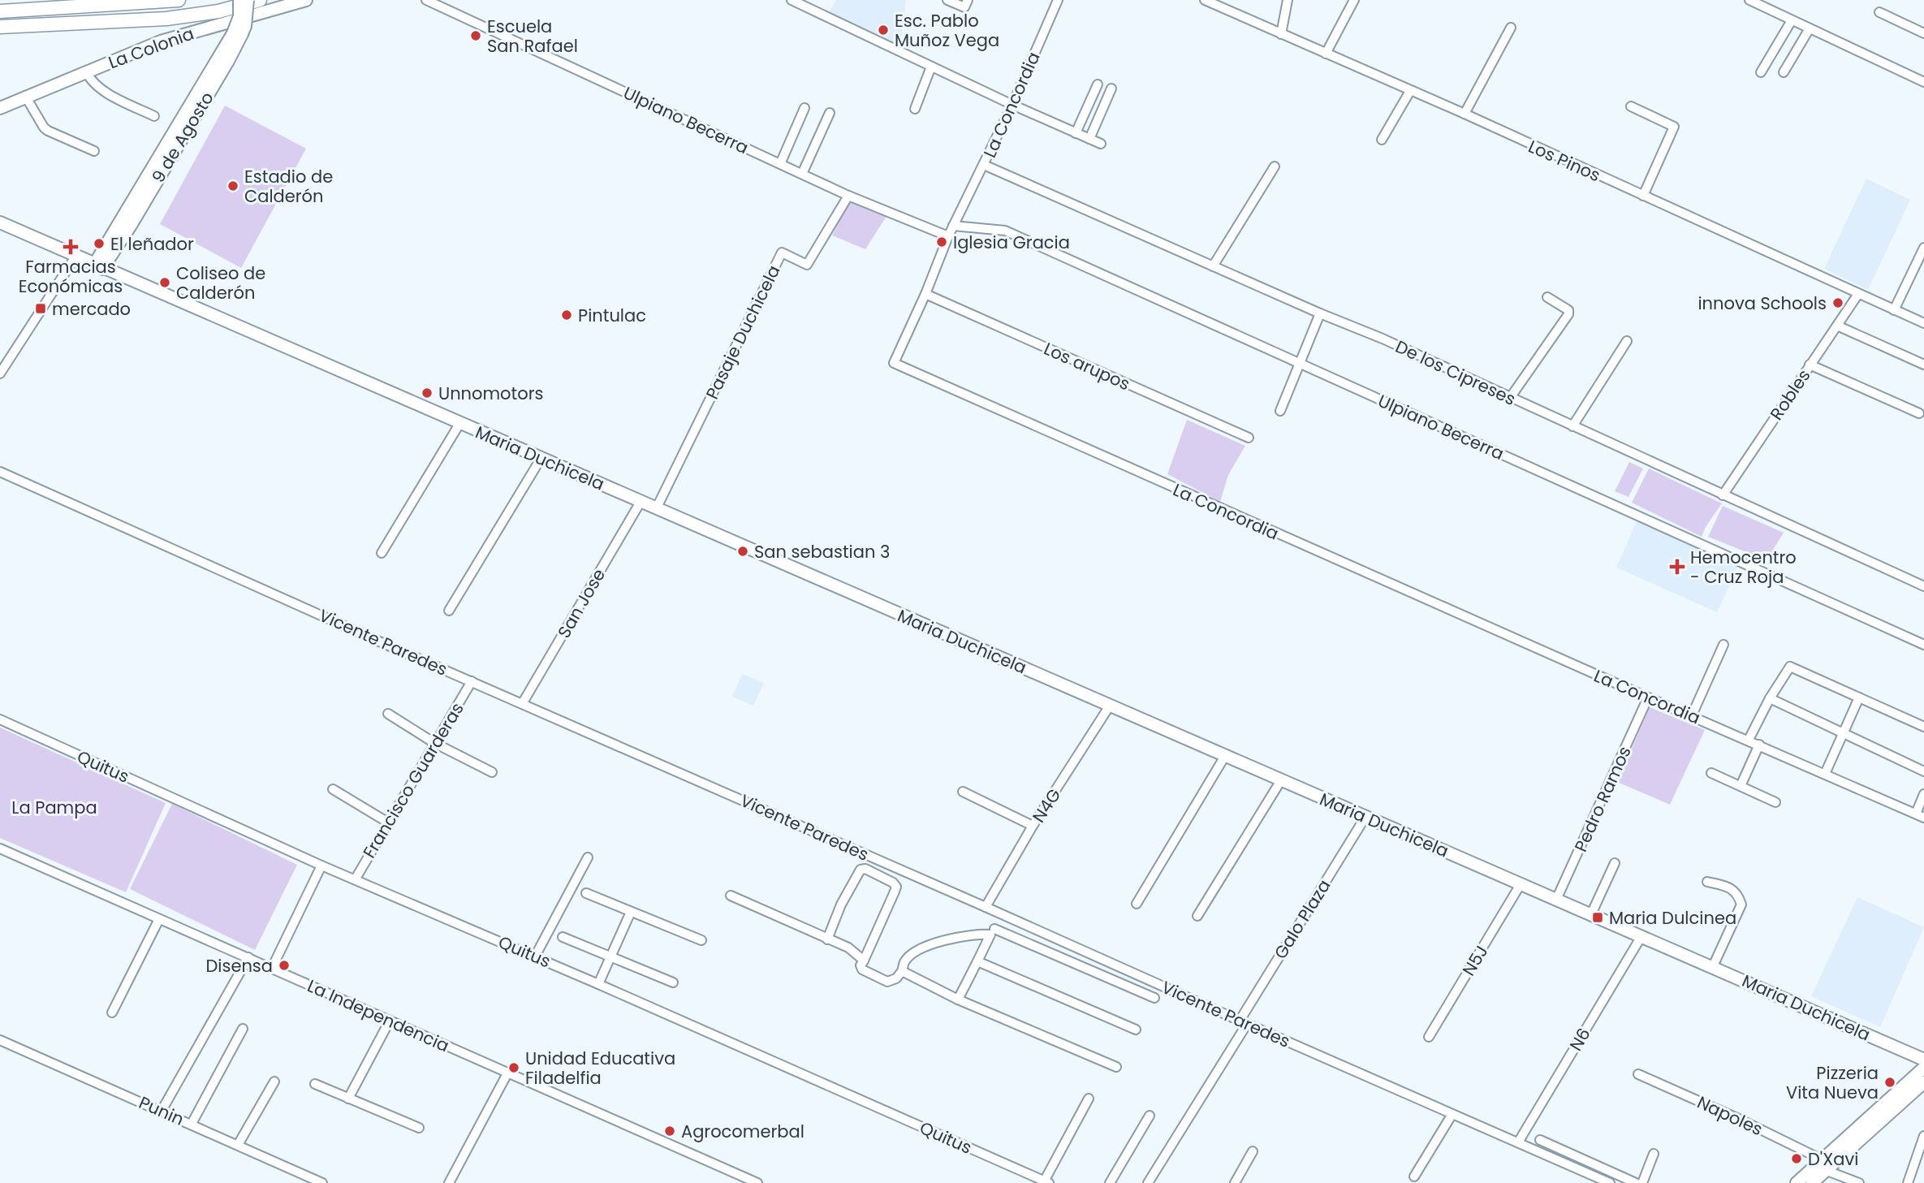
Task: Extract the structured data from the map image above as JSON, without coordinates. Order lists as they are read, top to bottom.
{
  "streets": {
    "main road": ["La Colonia", "9 de Agosto", "Maria Duchicela"],
    "street": [
      "La Concordia",
      "Ulpiano Becerra",
      "Los Pinos",
      "Pasaje Duchicela",
      "Los arupos",
      "De los Cipreses",
      "Robles",
      "San Jose",
      "Vicente Paredes",
      "Quitus",
      "Francisco Guarderas",
      "Pedro Ramos",
      "N4G",
      "Galo Plaza",
      "N5J",
      "La Independencia",
      "N6",
      "Punin",
      "Napoles"
    ]
  },
  "crossings": [
    ["La Concordia", "Ulpiano Becerra"],
    ["La Concordia", "Los arupos"],
    ["La Concordia", "De los Cipreses"],
    ["La Concordia", "Pedro Ramos"],
    ["Ulpiano Becerra", "Pasaje Duchicela"],
    ["9 de Agosto", "Maria Duchicela"],
    ["Los Pinos", "Robles"],
    ["Pasaje Duchicela", "Maria Duchicela"],
    ["De los Cipreses", "Robles"],
    ["Maria Duchicela", "San Jose"],
    ["Maria Duchicela", "Pedro Ramos"],
    ["Maria Duchicela", "N4G"],
    ["Maria Duchicela", "Galo Plaza"],
    ["Maria Duchicela", "N5J"],
    ["Maria Duchicela", "N6"],
    ["San Jose", "Vicente Paredes"],
    ["Vicente Paredes", "Francisco Guarderas"],
    ["Vicente Paredes", "N4G"],
    ["Vicente Paredes", "Galo Plaza"],
    ["Vicente Paredes", "N6"],
    ["Quitus", "Francisco Guarderas"]
  ],
  "parks": ["La Pampa"],
  "places": {
    "other": [
      "Esc. Pablo Muñoz Vega",
      "Escuela San Rafael",
      "Estadio de Calderón",
      "Iglesia Gracia",
      "El leñador",
      "Coliseo de Calderón",
      "innova Schools",
      "Pintulac",
      "Unnomotors",
      "San sebastian 3",
      "Disensa",
      "Unidad Educativa Filadelfia",
      "Pizzeria Vita Nueva",
      "Agrocomerbal",
      "D'Xavi"
    ],
    "health": ["Farmacias Económicas", "Hemocentro - Cruz Roja"],
    "transit": ["mercado", "Maria Dulcinea"]
  }
}
